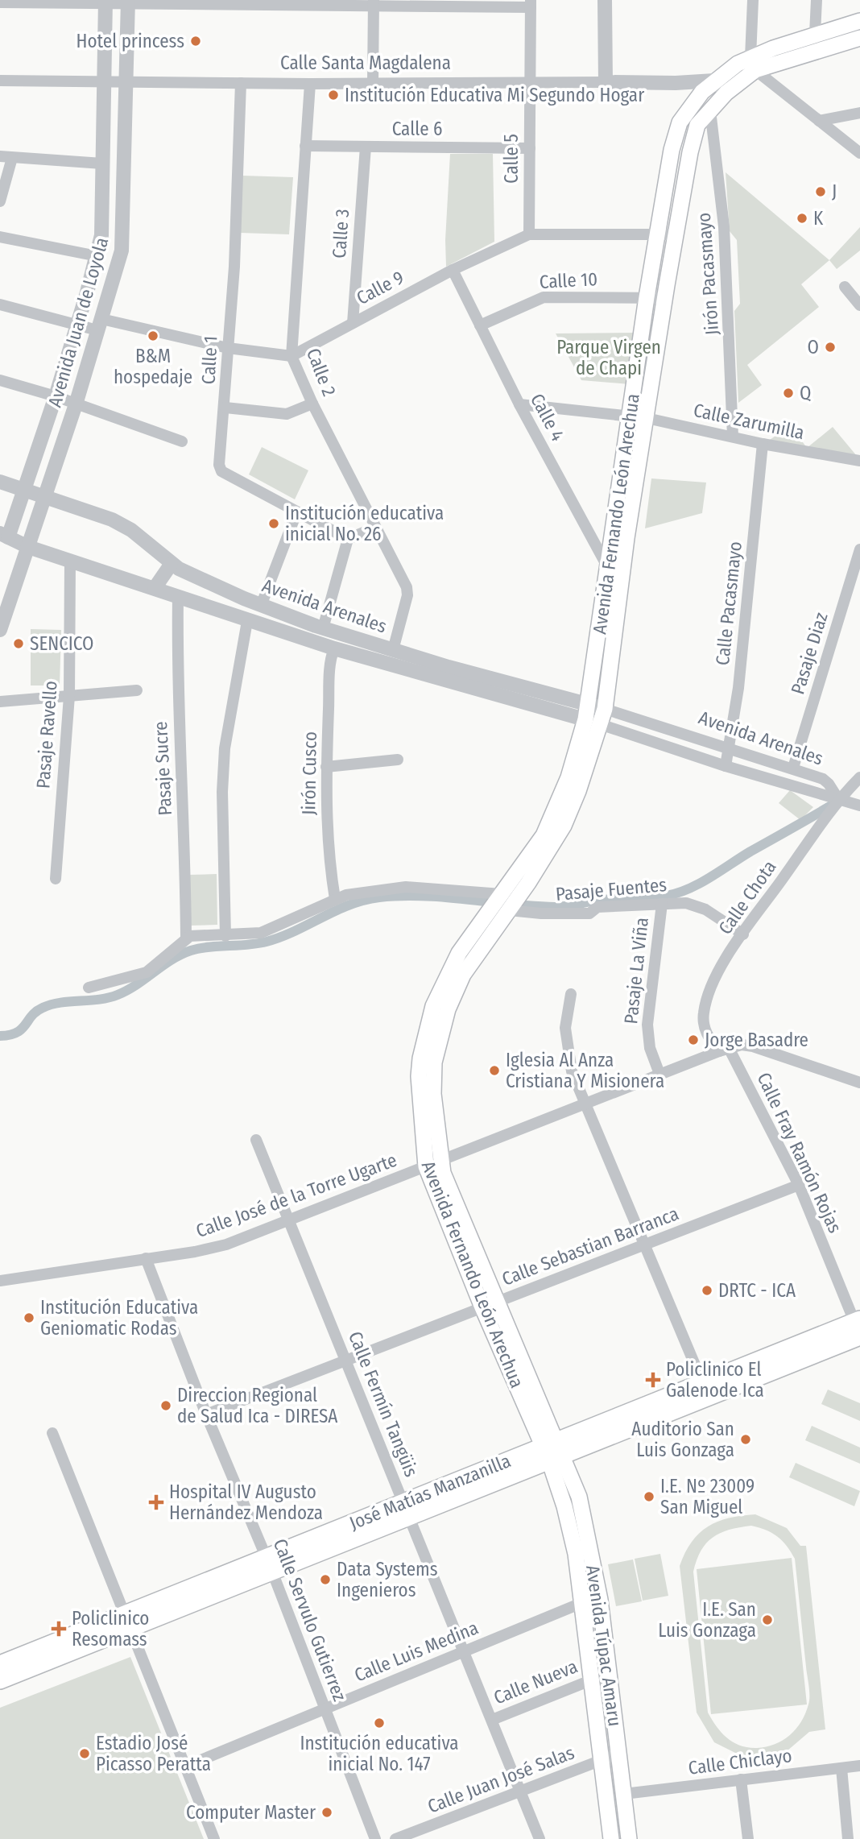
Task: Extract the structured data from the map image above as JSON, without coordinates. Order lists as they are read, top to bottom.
{
  "streets": {
    "main road": ["Avenida Fernando León Arechua", "José Matías Manzanilla", "Avenida Túpac Amaru"],
    "street": [
      "Calle Santa Magdalena",
      "Calle 6",
      "Calle 5",
      "Calle 3",
      "Jirón Pacasmayo",
      "Calle 10",
      "Calle 9",
      "Avenida Juan de Loyola",
      "Calle 1",
      "Calle 2",
      "Calle 4",
      "Calle Zarumilla",
      "Calle Pacasmayo",
      "Avenida Arenales",
      "Pasaje Diaz",
      "Pasaje Ravello",
      "Pasaje Sucre",
      "Jirón Cusco",
      "Pasaje Fuentes",
      "Calle Chota",
      "Pasaje La Viña",
      "Calle Fray Ramón Rojas",
      "Calle José de la Torre Ugarte",
      "Calle Sebastian Barranca",
      "Calle Fermín Tangüis",
      "Calle Servulo Gutierrez",
      "Calle Luis Medina",
      "Calle Nueva",
      "Calle Chiclayo",
      "Calle Juan José Salas"
    ]
  },
  "crossings": [
    ["Calle Santa Magdalena", "Calle 5"],
    ["Calle Santa Magdalena", "Avenida Juan de Loyola"],
    ["Calle Santa Magdalena", "Calle 1"],
    ["Calle Santa Magdalena", "Calle 2"],
    ["Calle Santa Magdalena", "Avenida Fernando León Arechua"],
    ["Calle 6", "Calle 5"],
    ["Calle 6", "Calle 3"],
    ["Calle 6", "Calle 2"],
    ["Calle 5", "Calle 9"],
    ["Calle 3", "Calle 9"],
    ["Jirón Pacasmayo", "Calle Zarumilla"],
    ["Jirón Pacasmayo", "Avenida Fernando León Arechua"],
    ["Calle 10", "Calle 4"],
    ["Calle 10", "Avenida Fernando León Arechua"],
    ["Calle 9", "Calle 2"],
    ["Calle 9", "Calle 4"],
    ["Calle 9", "Avenida Fernando León Arechua"],
    ["Avenida Juan de Loyola", "Avenida Arenales"],
    ["Calle 2", "Avenida Arenales"],
    ["Calle 4", "Calle Zarumilla"],
    ["Calle 4", "Avenida Fernando León Arechua"],
    ["Calle Zarumilla", "Avenida Fernando León Arechua"],
    ["Calle Zarumilla", "Calle Pacasmayo"],
    ["Avenida Fernando León Arechua", "Avenida Arenales"],
    ["Avenida Fernando León Arechua", "Pasaje Fuentes"],
    ["Avenida Fernando León Arechua", "Calle José de la Torre Ugarte"],
    ["Avenida Fernando León Arechua", "Calle Sebastian Barranca"],
    ["Avenida Fernando León Arechua", "José Matías Manzanilla"],
    ["Avenida Fernando León Arechua", "Avenida Túpac Amaru"],
    ["Calle Pacasmayo", "Avenida Arenales"],
    ["Avenida Arenales", "Pasaje Diaz"],
    ["Avenida Arenales", "Pasaje Ravello"],
    ["Avenida Arenales", "Pasaje Sucre"],
    ["Avenida Arenales", "Jirón Cusco"],
    ["Avenida Arenales", "Calle Chota"],
    ["Pasaje Fuentes", "Calle Chota"],
    ["Pasaje Fuentes", "Pasaje La Viña"],
    ["Calle Chota", "Calle Fray Ramón Rojas"],
    ["Calle Chota", "Calle José de la Torre Ugarte"],
    ["Pasaje La Viña", "Calle José de la Torre Ugarte"],
    ["Calle Fray Ramón Rojas", "Calle José de la Torre Ugarte"],
    ["Calle Fray Ramón Rojas", "Calle Sebastian Barranca"],
    ["Calle Fray Ramón Rojas", "José Matías Manzanilla"],
    ["Calle José de la Torre Ugarte", "Calle Fermín Tangüis"],
    ["Calle José de la Torre Ugarte", "Calle Servulo Gutierrez"],
    ["Calle Sebastian Barranca", "Calle Fermín Tangüis"],
    ["Calle Sebastian Barranca", "Calle Servulo Gutierrez"],
    ["Calle Fermín Tangüis", "José Matías Manzanilla"],
    ["Calle Fermín Tangüis", "Calle Luis Medina"],
    ["Calle Fermín Tangüis", "Calle Nueva"],
    ["Calle Fermín Tangüis", "Calle Juan José Salas"],
    ["José Matías Manzanilla", "Calle Servulo Gutierrez"],
    ["José Matías Manzanilla", "Avenida Túpac Amaru"],
    ["Calle Servulo Gutierrez", "Calle Luis Medina"],
    ["Avenida Túpac Amaru", "Calle Luis Medina"],
    ["Avenida Túpac Amaru", "Calle Nueva"],
    ["Avenida Túpac Amaru", "Calle Chiclayo"],
    ["Avenida Túpac Amaru", "Calle Juan José Salas"]
  ],
  "parks": ["Parque Virgen de Chapi"],
  "places": {
    "other": [
      "Hotel princess",
      "Institución Educativa Mi Segundo Hogar",
      "J",
      "K",
      "B&M hospedaje",
      "O",
      "Q",
      "Institución educativa inicial No. 26",
      "SENCICO",
      "Jorge Basadre",
      "Iglesia Al Anza Cristiana Y Misionera",
      "DRTC - ICA",
      "Institución Educativa Geniomatic Rodas",
      "Direccion Regional de Salud Ica - DIRESA",
      "Auditorio San Luis Gonzaga",
      "I.E. Nº 23009 San Miguel",
      "Data Systems Ingenieros",
      "I.E. San Luis Gonzaga",
      "Institución educativa inicial No. 147",
      "Estadio José Picasso Peratta",
      "Computer Master"
    ],
    "health": ["Policlinico El Galenode Ica", "Hospital IV Augusto Hernández Mendoza", "Policlinico Resomass"]
  }
}
